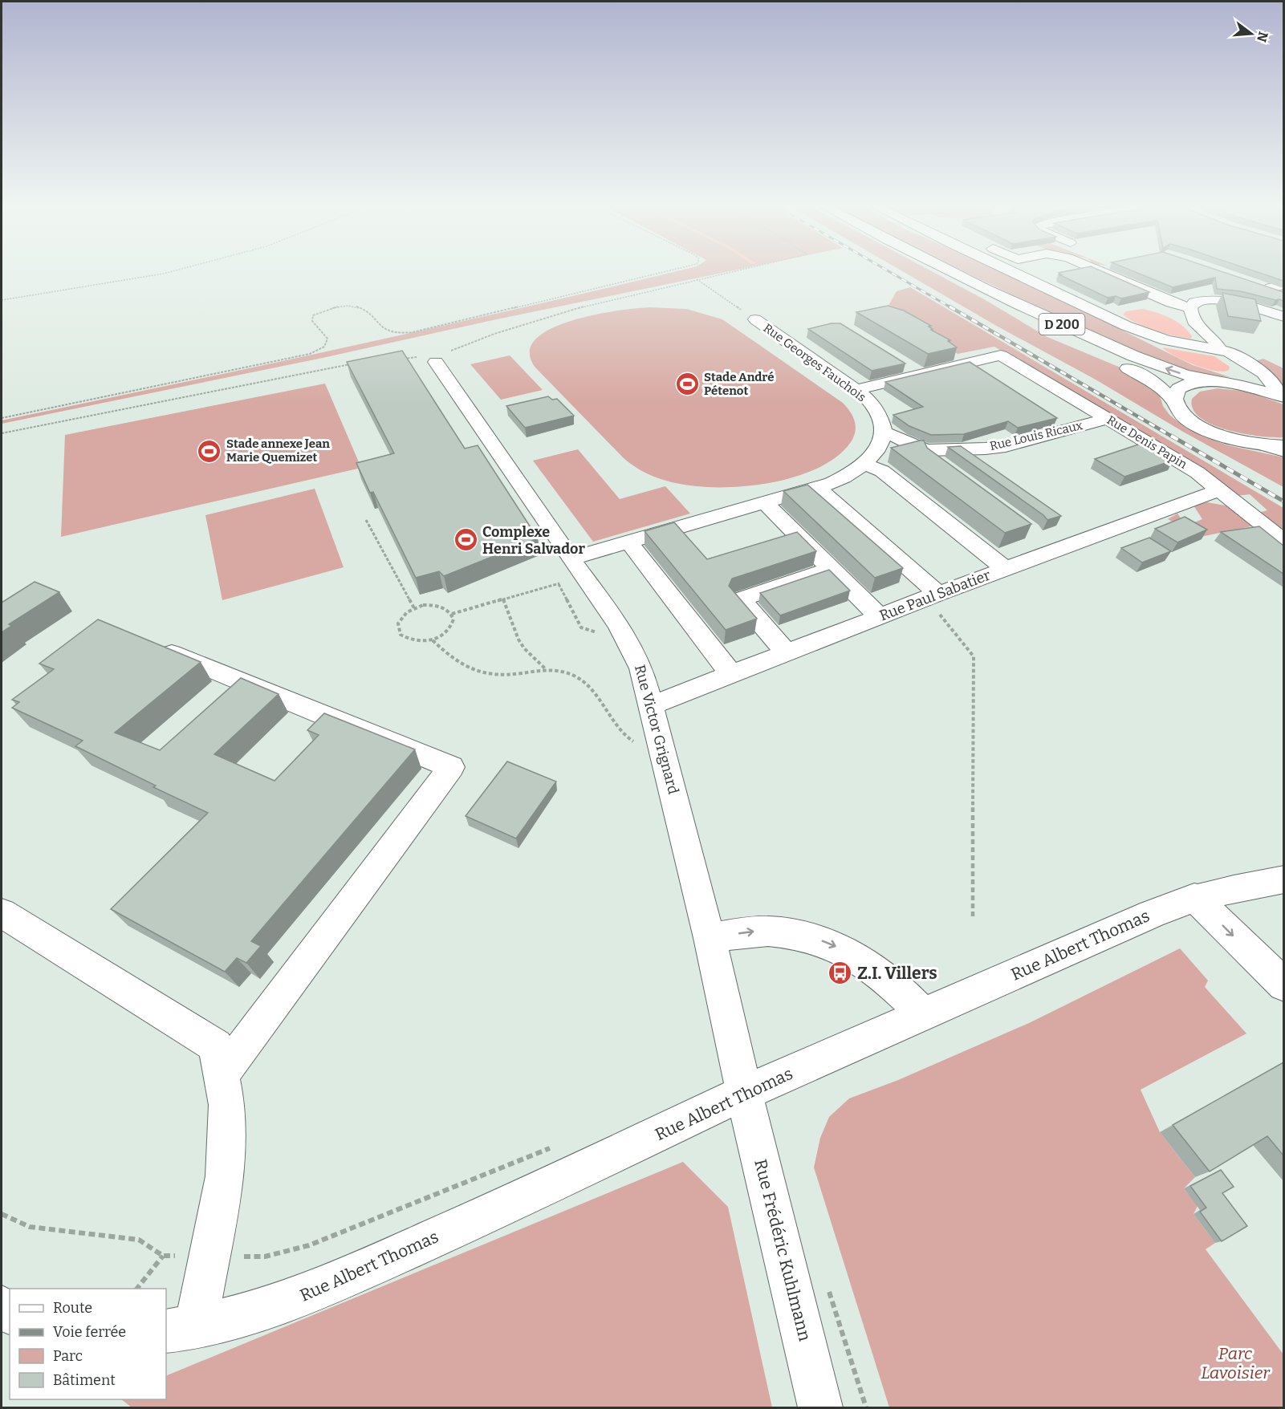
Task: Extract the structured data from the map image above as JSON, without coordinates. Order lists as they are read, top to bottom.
{
  "streets": {
    "main road": ["D 200"],
    "street": [
      "Rue Georges Fauchois",
      "Rue Louis Ricaux",
      "Rue Denis Papin",
      "Rue Paul Sabatier",
      "Rue Victor Grignard",
      "Rue Albert Thomas",
      "Rue Frédéric Kuhlmann"
    ]
  },
  "crossings": [
    ["Rue Georges Fauchois", "Rue Louis Ricaux"],
    ["Rue Louis Ricaux", "Rue Denis Papin"],
    ["Rue Denis Papin", "Rue Paul Sabatier"],
    ["Rue Paul Sabatier", "Rue Victor Grignard"],
    ["Rue Victor Grignard", "Rue Albert Thomas"],
    ["Rue Victor Grignard", "Rue Frédéric Kuhlmann"],
    ["Rue Albert Thomas", "Rue Frédéric Kuhlmann"]
  ],
  "parks": ["Parc Lavoisier"],
  "places": {
    "sports": ["Stade André Pétenot", "Stade annexe Jean Marie Quemizet", "Complexe Henri Salvador"],
    "bus stop": ["Z.I. Villers"]
  },
  "legend": [
    "Route",
    "Voie ferrée",
    "Parc",
    "Bâtiment"
  ],
  "north": "right"
}
